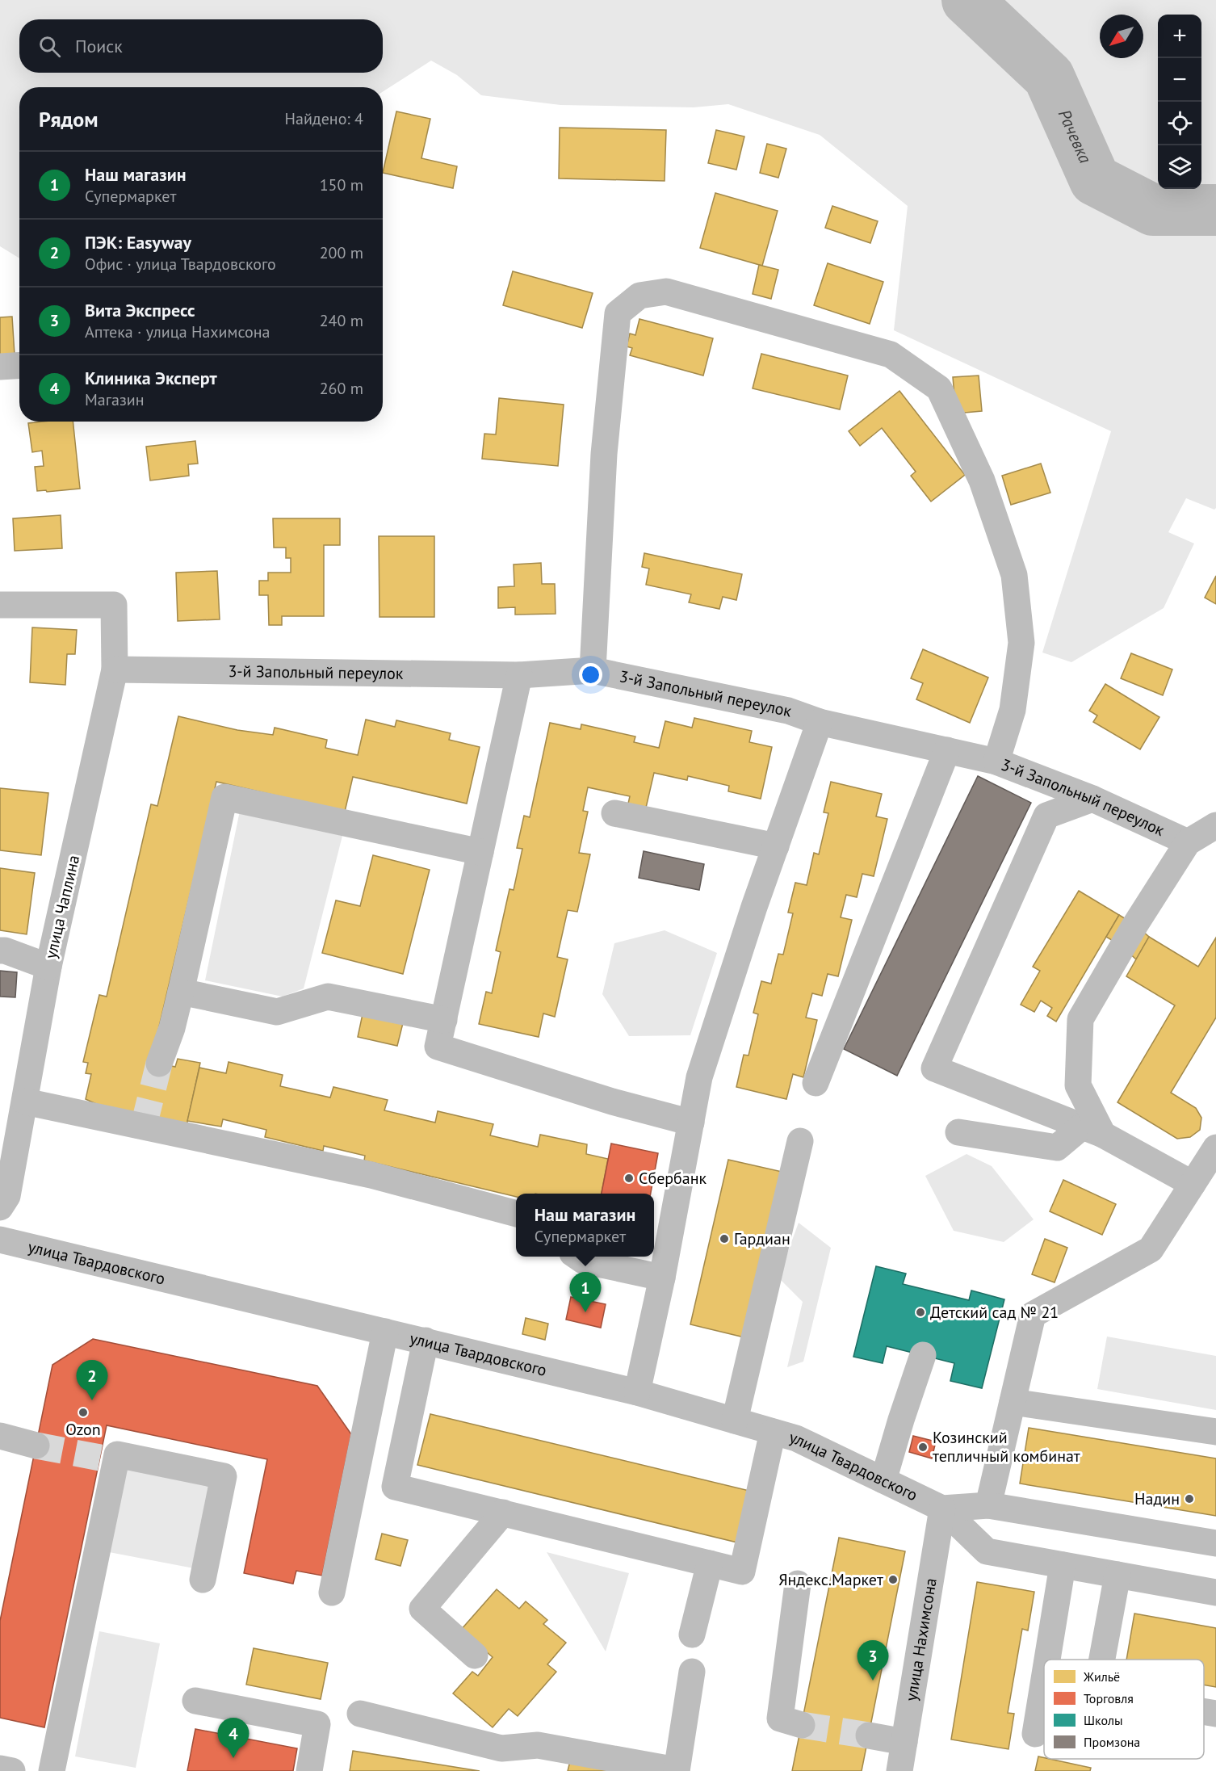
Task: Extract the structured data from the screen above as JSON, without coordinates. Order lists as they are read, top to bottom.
{
  "streets": {
    "street": [
      "3-й Запольный переулок",
      "улица Чаплина",
      "улица Твардовского",
      "улица Нахимсона"
    ]
  },
  "crossings": [
    ["3-й Запольный переулок", "улица Чаплина"],
    ["улица Твардовского", "улица Нахимсона"]
  ],
  "water": ["Рачевка"],
  "places": [
    "Сбербанк",
    "Гардиан",
    "Детский сад № 21",
    "Ozon",
    "Козинский тепличный комбинат",
    "Надин",
    "Яндекс.Маркет"
  ],
  "legend": [
    "Жильё",
    "Торговля",
    "Школы",
    "Промзона"
  ],
  "north": "bottom left",
  "page": {
    "map_buttons": ["+", "−"],
    "search": "Поиск",
    "heading": ["Рядом", "Найдено: 4"],
    "list": [
      {
        "mark": "1",
        "name": "Наш магазин",
        "note": "Супермаркет",
        "value": "150 m"
      },
      {
        "mark": "2",
        "name": "ПЭК: Easyway",
        "note": "Офис · улица Твардовского",
        "value": "200 m"
      },
      {
        "mark": "3",
        "name": "Вита Экспресс",
        "note": "Аптека · улица Нахимсона",
        "value": "240 m"
      },
      {
        "mark": "4",
        "name": "Клиника Эксперт",
        "note": "Магазин",
        "value": "260 m"
      }
    ],
    "popup": ["Наш магазин", "Супермаркет"],
    "pins": [
      "1",
      "2",
      "3",
      "4"
    ]
  }
}
